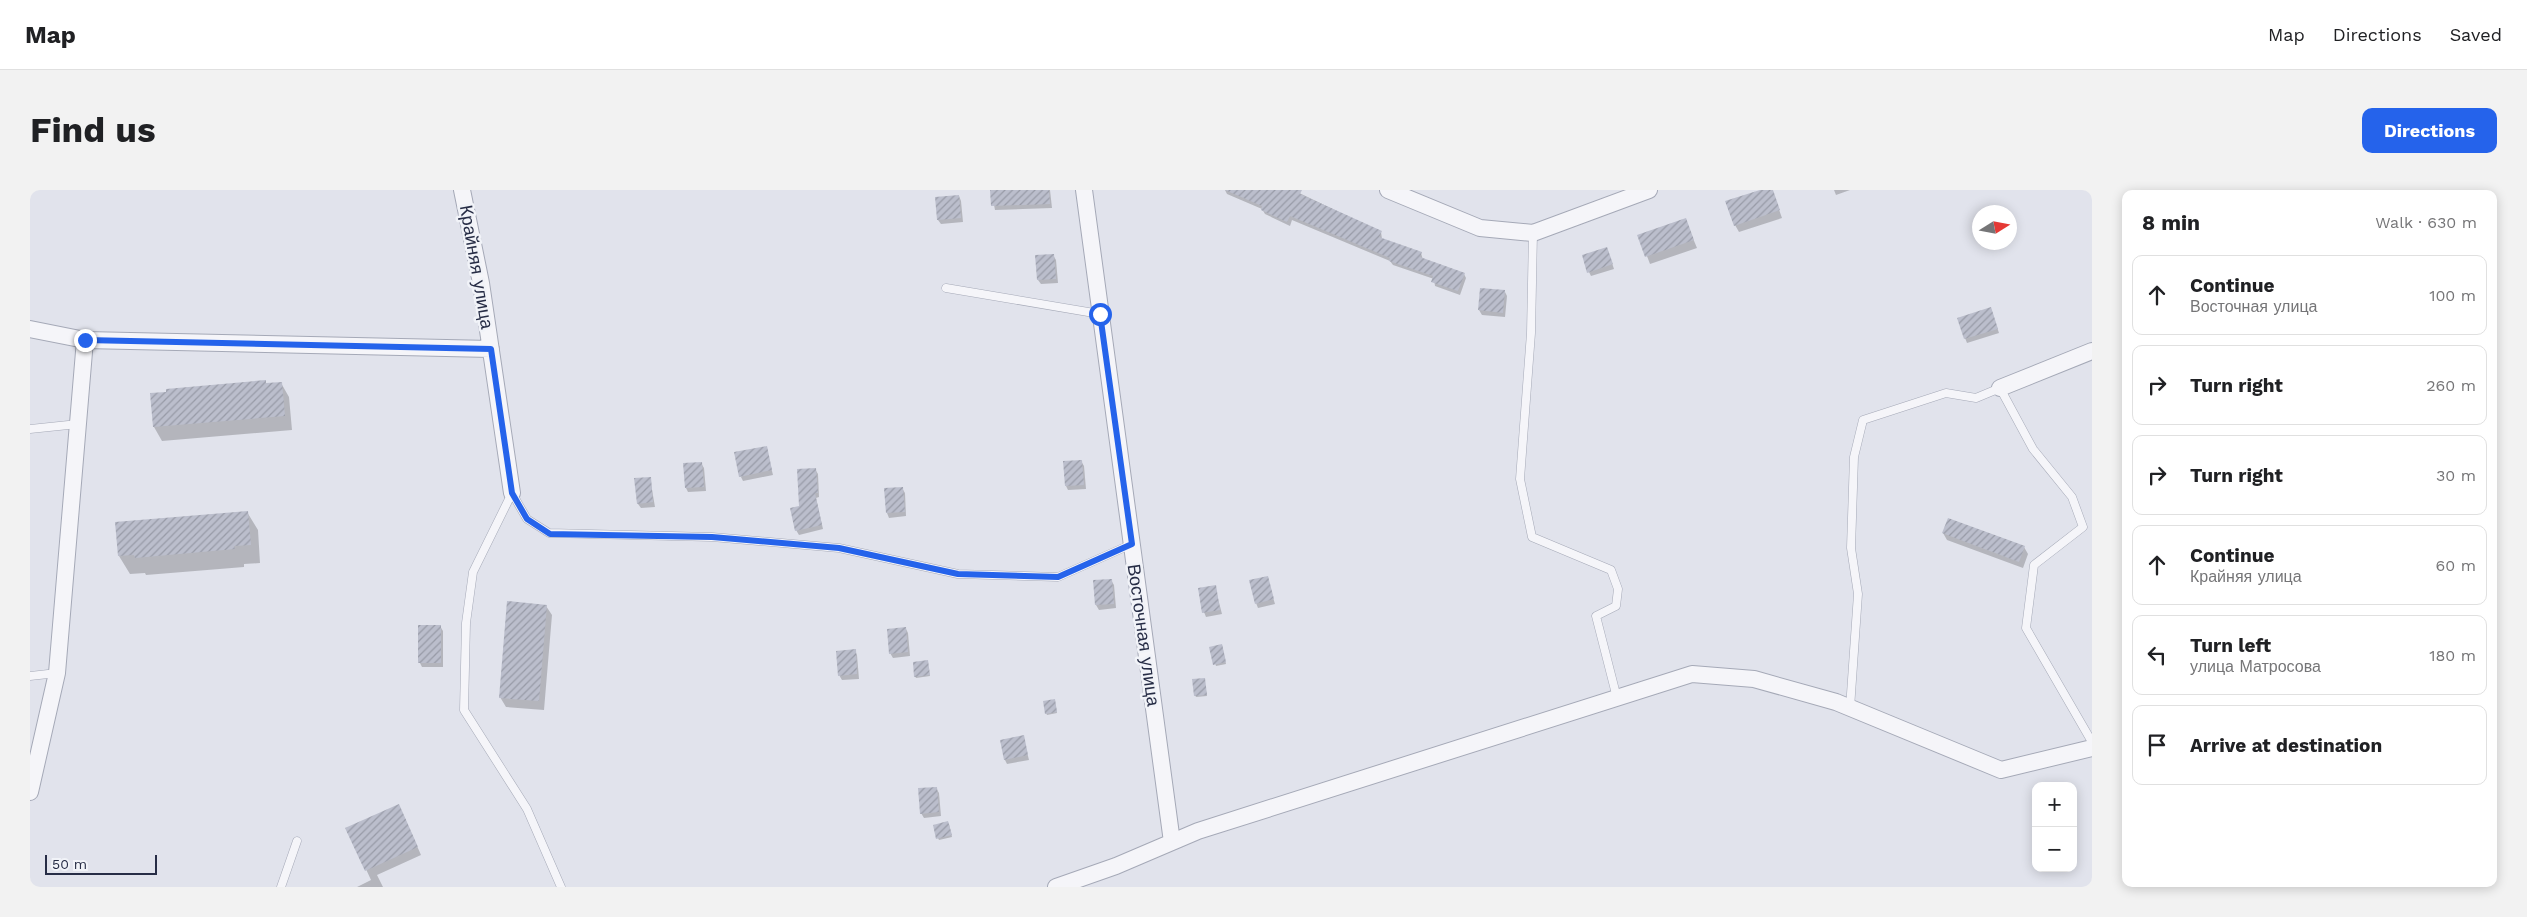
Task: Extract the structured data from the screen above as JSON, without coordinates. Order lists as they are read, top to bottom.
{
  "streets": {
    "street": ["Крайняя улица", "Восточная улица"]
  },
  "scale_bar": "50 m",
  "north": "right",
  "page": {
    "header": "Map",
    "nav": ["Map", "Directions", "Saved"],
    "buttons": "Directions",
    "title": "Find us",
    "heading": ["8 min", "Walk · 630 m"],
    "list": [
      ["Continue", "Восточная улица", "100 m"],
      ["Turn right", "260 m"],
      ["Turn right", "30 m"],
      ["Continue", "Крайняя улица", "60 m"],
      ["Turn left", "улица Матросова", "180 m"],
      "Arrive at destination"
    ],
    "map_buttons": ["+", "−"],
    "scale": "50 m"
  }
}
